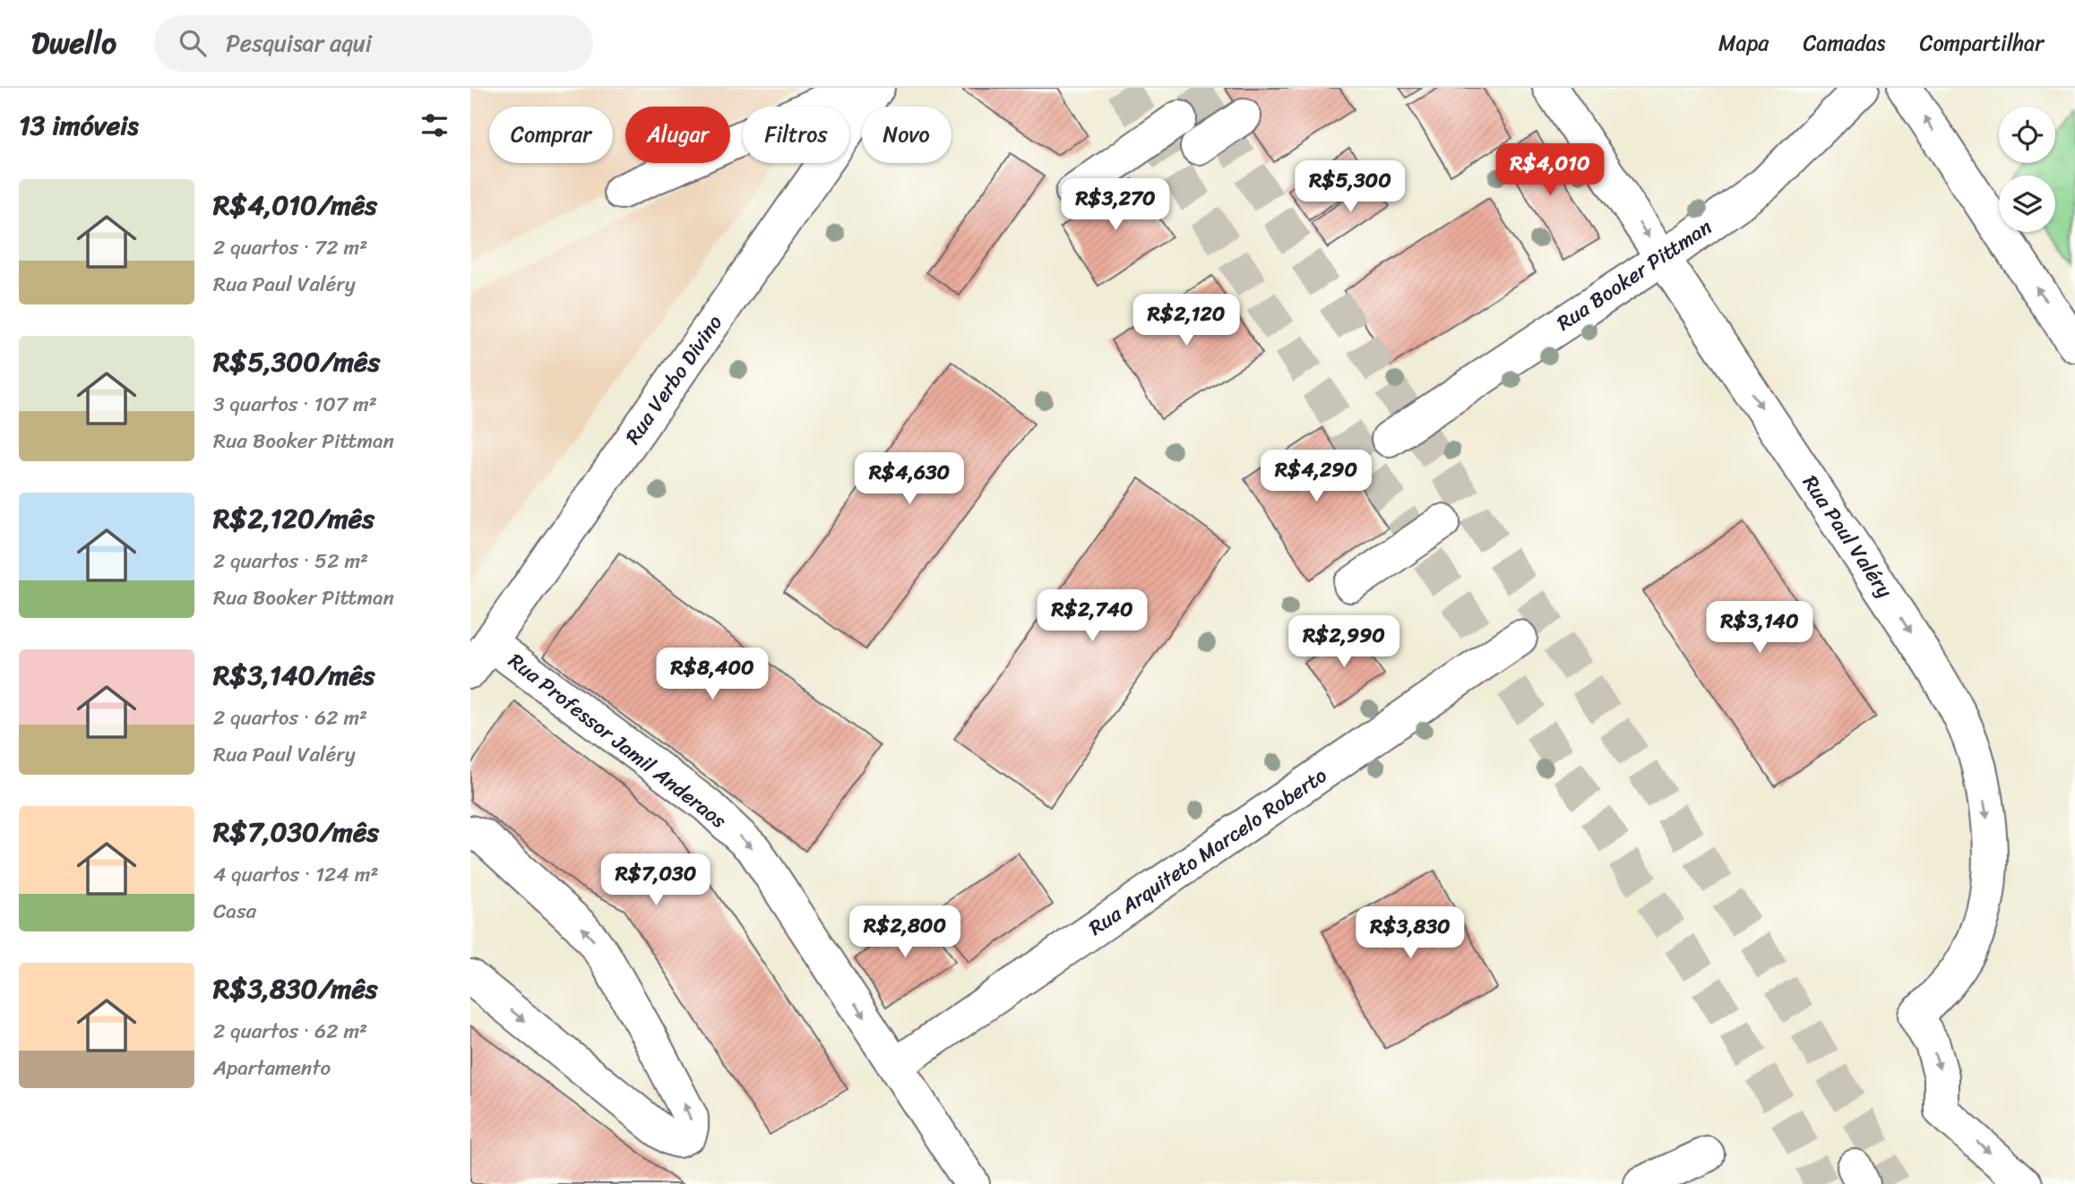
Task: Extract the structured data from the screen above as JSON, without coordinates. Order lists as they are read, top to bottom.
{
  "streets": {
    "street": [
      "Rua Booker Pittman",
      "Rua Verbo Divino",
      "Rua Paul Valéry",
      "Rua Professor Jamil Anderaos",
      "Rua Arquiteto Marcelo Roberto"
    ]
  },
  "crossings": [
    ["Rua Booker Pittman", "Rua Paul Valéry"],
    ["Rua Verbo Divino", "Rua Professor Jamil Anderaos"],
    ["Rua Professor Jamil Anderaos", "Rua Arquiteto Marcelo Roberto"]
  ],
  "one_way": ["Rua Paul Valéry", "Rua Professor Jamil Anderaos"],
  "page": {
    "header": "Dwello",
    "search": "Pesquisar aqui",
    "nav": ["Mapa", "Camadas", "Compartilhar"],
    "heading": "13 imóveis",
    "chip": [
      "Comprar",
      "Alugar",
      "Filtros",
      "Novo"
    ],
    "price": [
      "R$4,010",
      "R$5,300",
      "R$3,270",
      "R$2,120",
      "R$4,290",
      "R$4,630",
      "R$2,740",
      "R$3,140",
      "R$2,990",
      "R$8,400",
      "R$7,030",
      "R$2,800",
      "R$3,830"
    ],
    "list": [
      {
        "name": "R$4,010/mês",
        "note": "2 quartos · 72 m² · Rua Paul Valéry"
      },
      {
        "name": "R$5,300/mês",
        "note": "3 quartos · 107 m² · Rua Booker Pittman"
      },
      {
        "name": "R$2,120/mês",
        "note": "2 quartos · 52 m² · Rua Booker Pittman"
      },
      {
        "name": "R$3,140/mês",
        "note": "2 quartos · 62 m² · Rua Paul Valéry"
      },
      {
        "name": "R$7,030/mês",
        "note": "4 quartos · 124 m² · Casa"
      },
      {
        "name": "R$3,830/mês",
        "note": "2 quartos · 62 m² · Apartamento"
      }
    ]
  }
}
